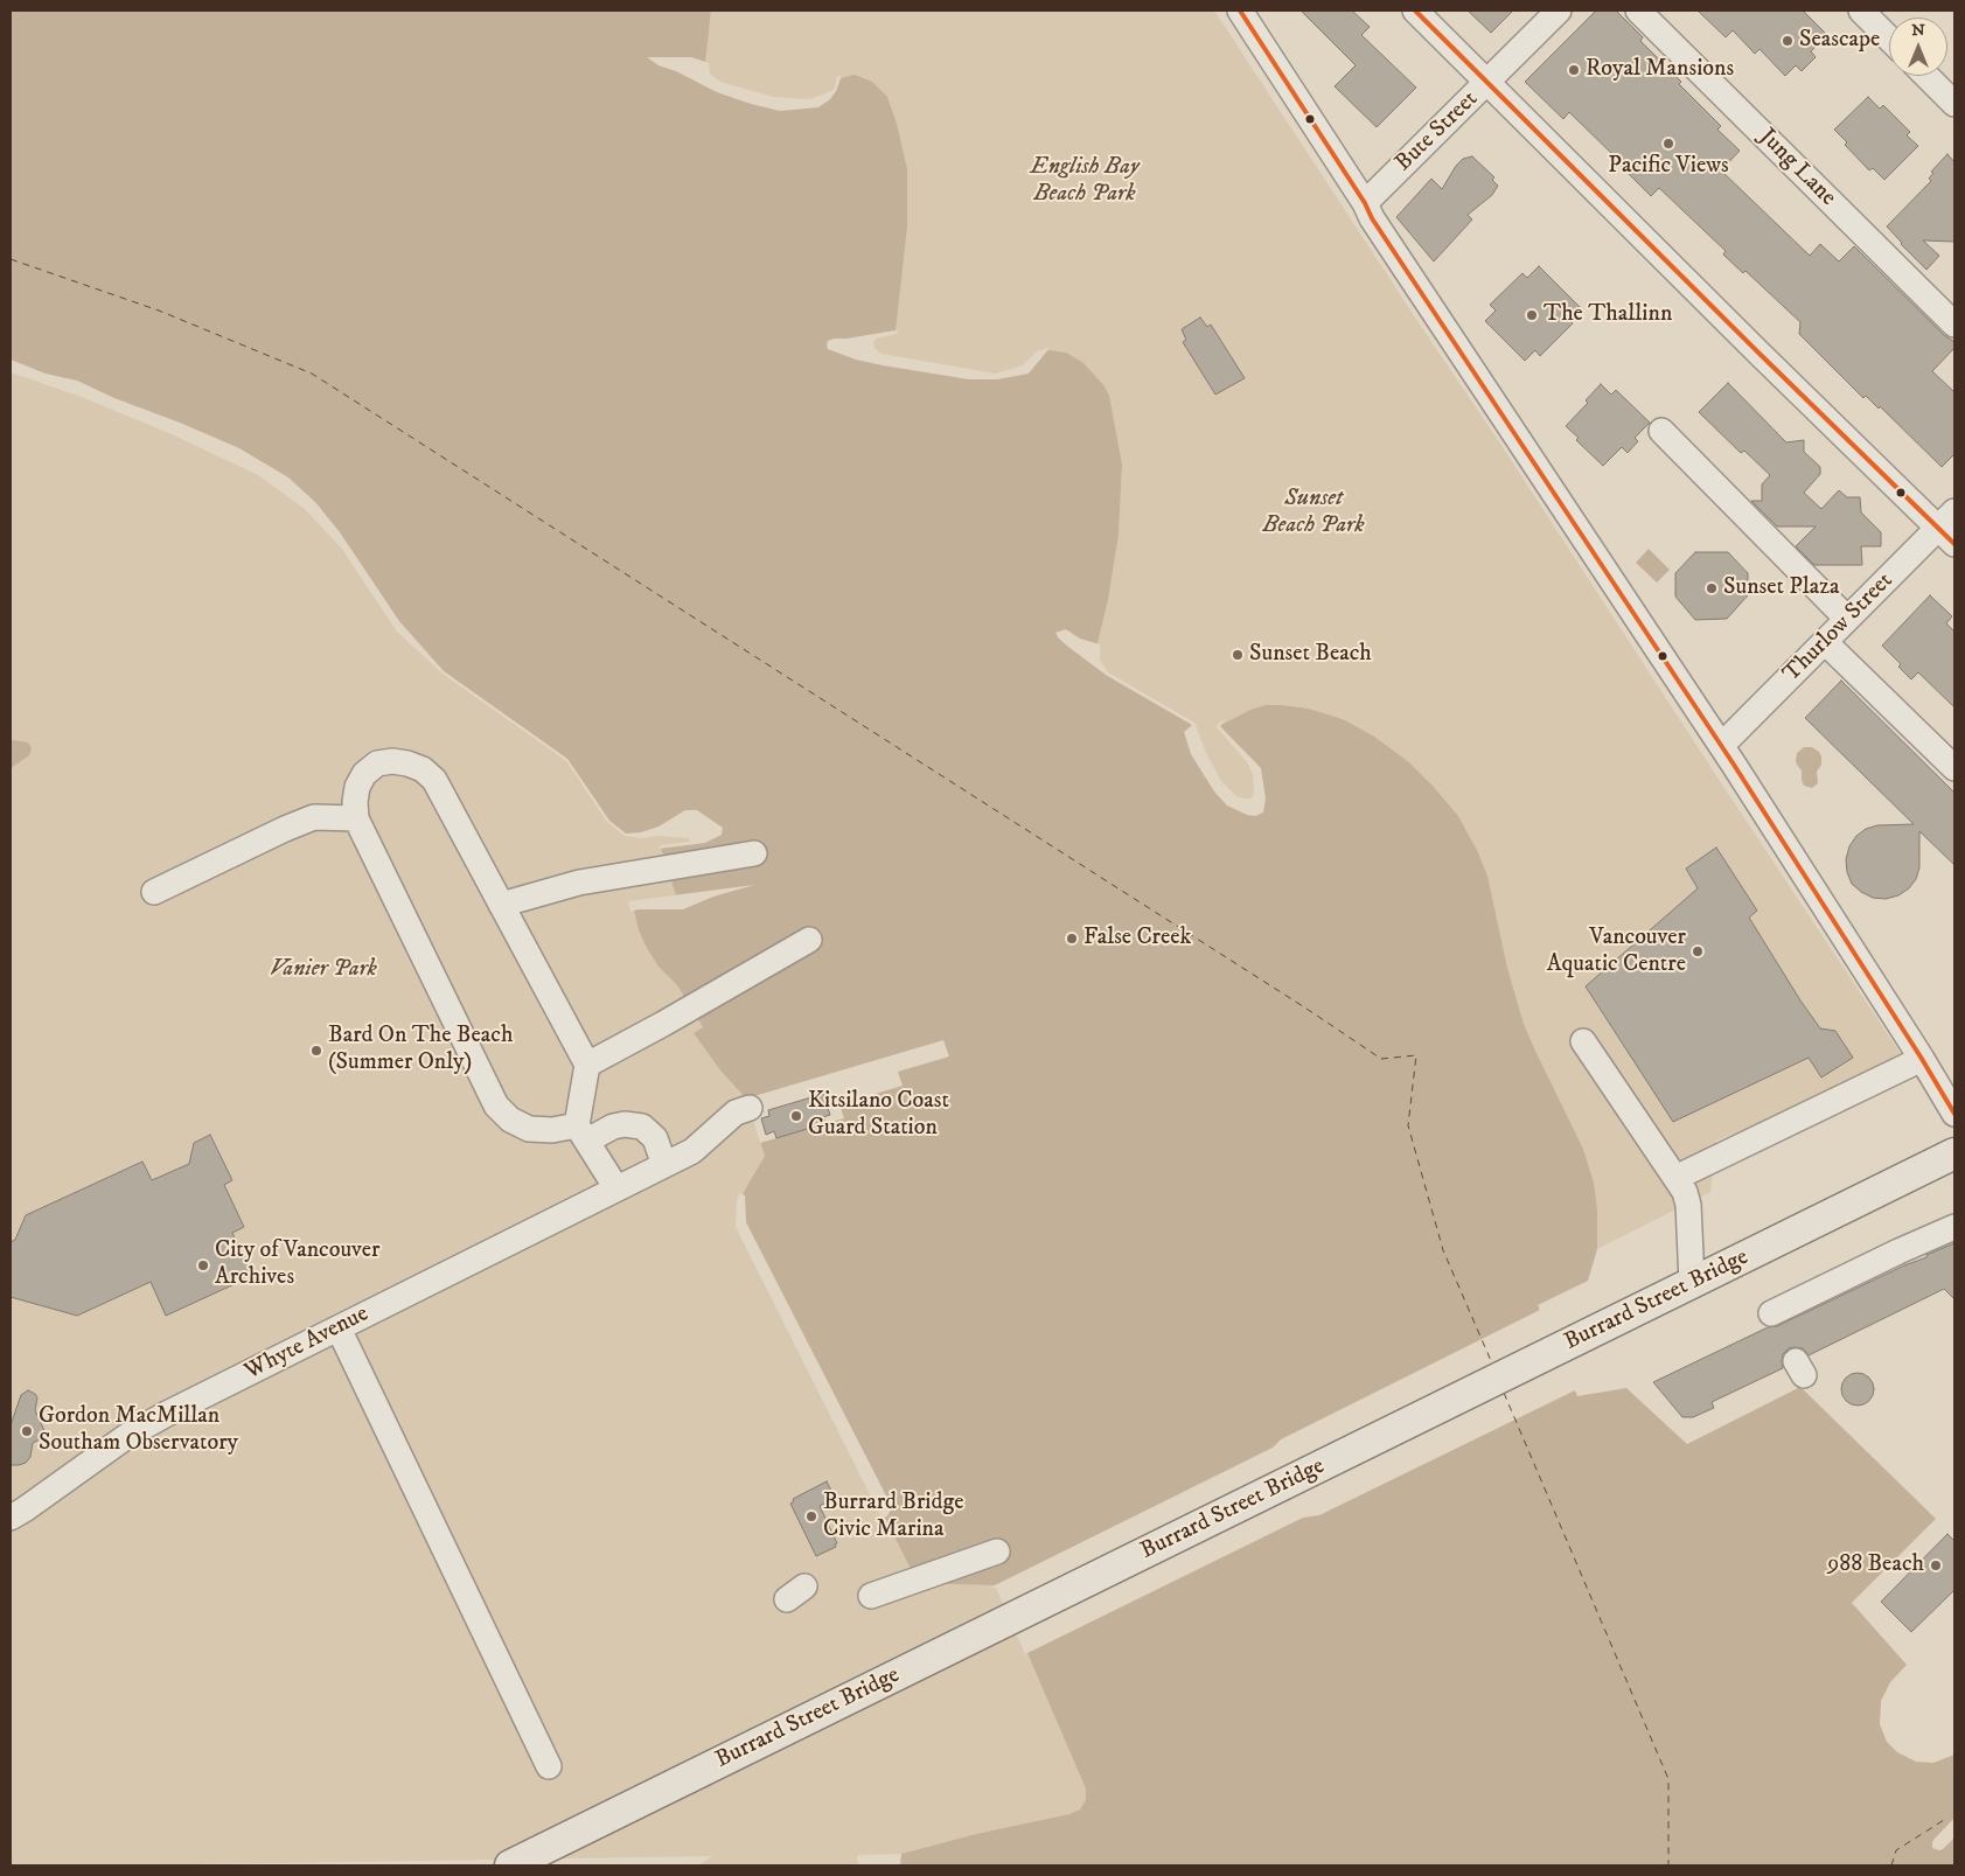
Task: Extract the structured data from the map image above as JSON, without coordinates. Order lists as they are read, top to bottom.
{
  "streets": {
    "main road": ["Burrard Street Bridge"],
    "street": [
      "Bute Street",
      "Jung Lane",
      "Thurlow Street",
      "Whyte Avenue"
    ]
  },
  "parks": ["English Bay Beach Park", "Sunset Beach Park", "Vanier Park"],
  "places": [
    "Seascape",
    "Royal Mansions",
    "Pacific Views",
    "The Thallinn",
    "Sunset Plaza",
    "Sunset Beach",
    "False Creek",
    "Vancouver Aquatic Centre",
    "Bard On The Beach (Summer Only)",
    "Kitsilano Coast Guard Station",
    "City of Vancouver Archives",
    "Gordon MacMillan Southam Observatory",
    "Burrard Bridge Civic Marina",
    "988 Beach"
  ],
  "north": "top"
}
